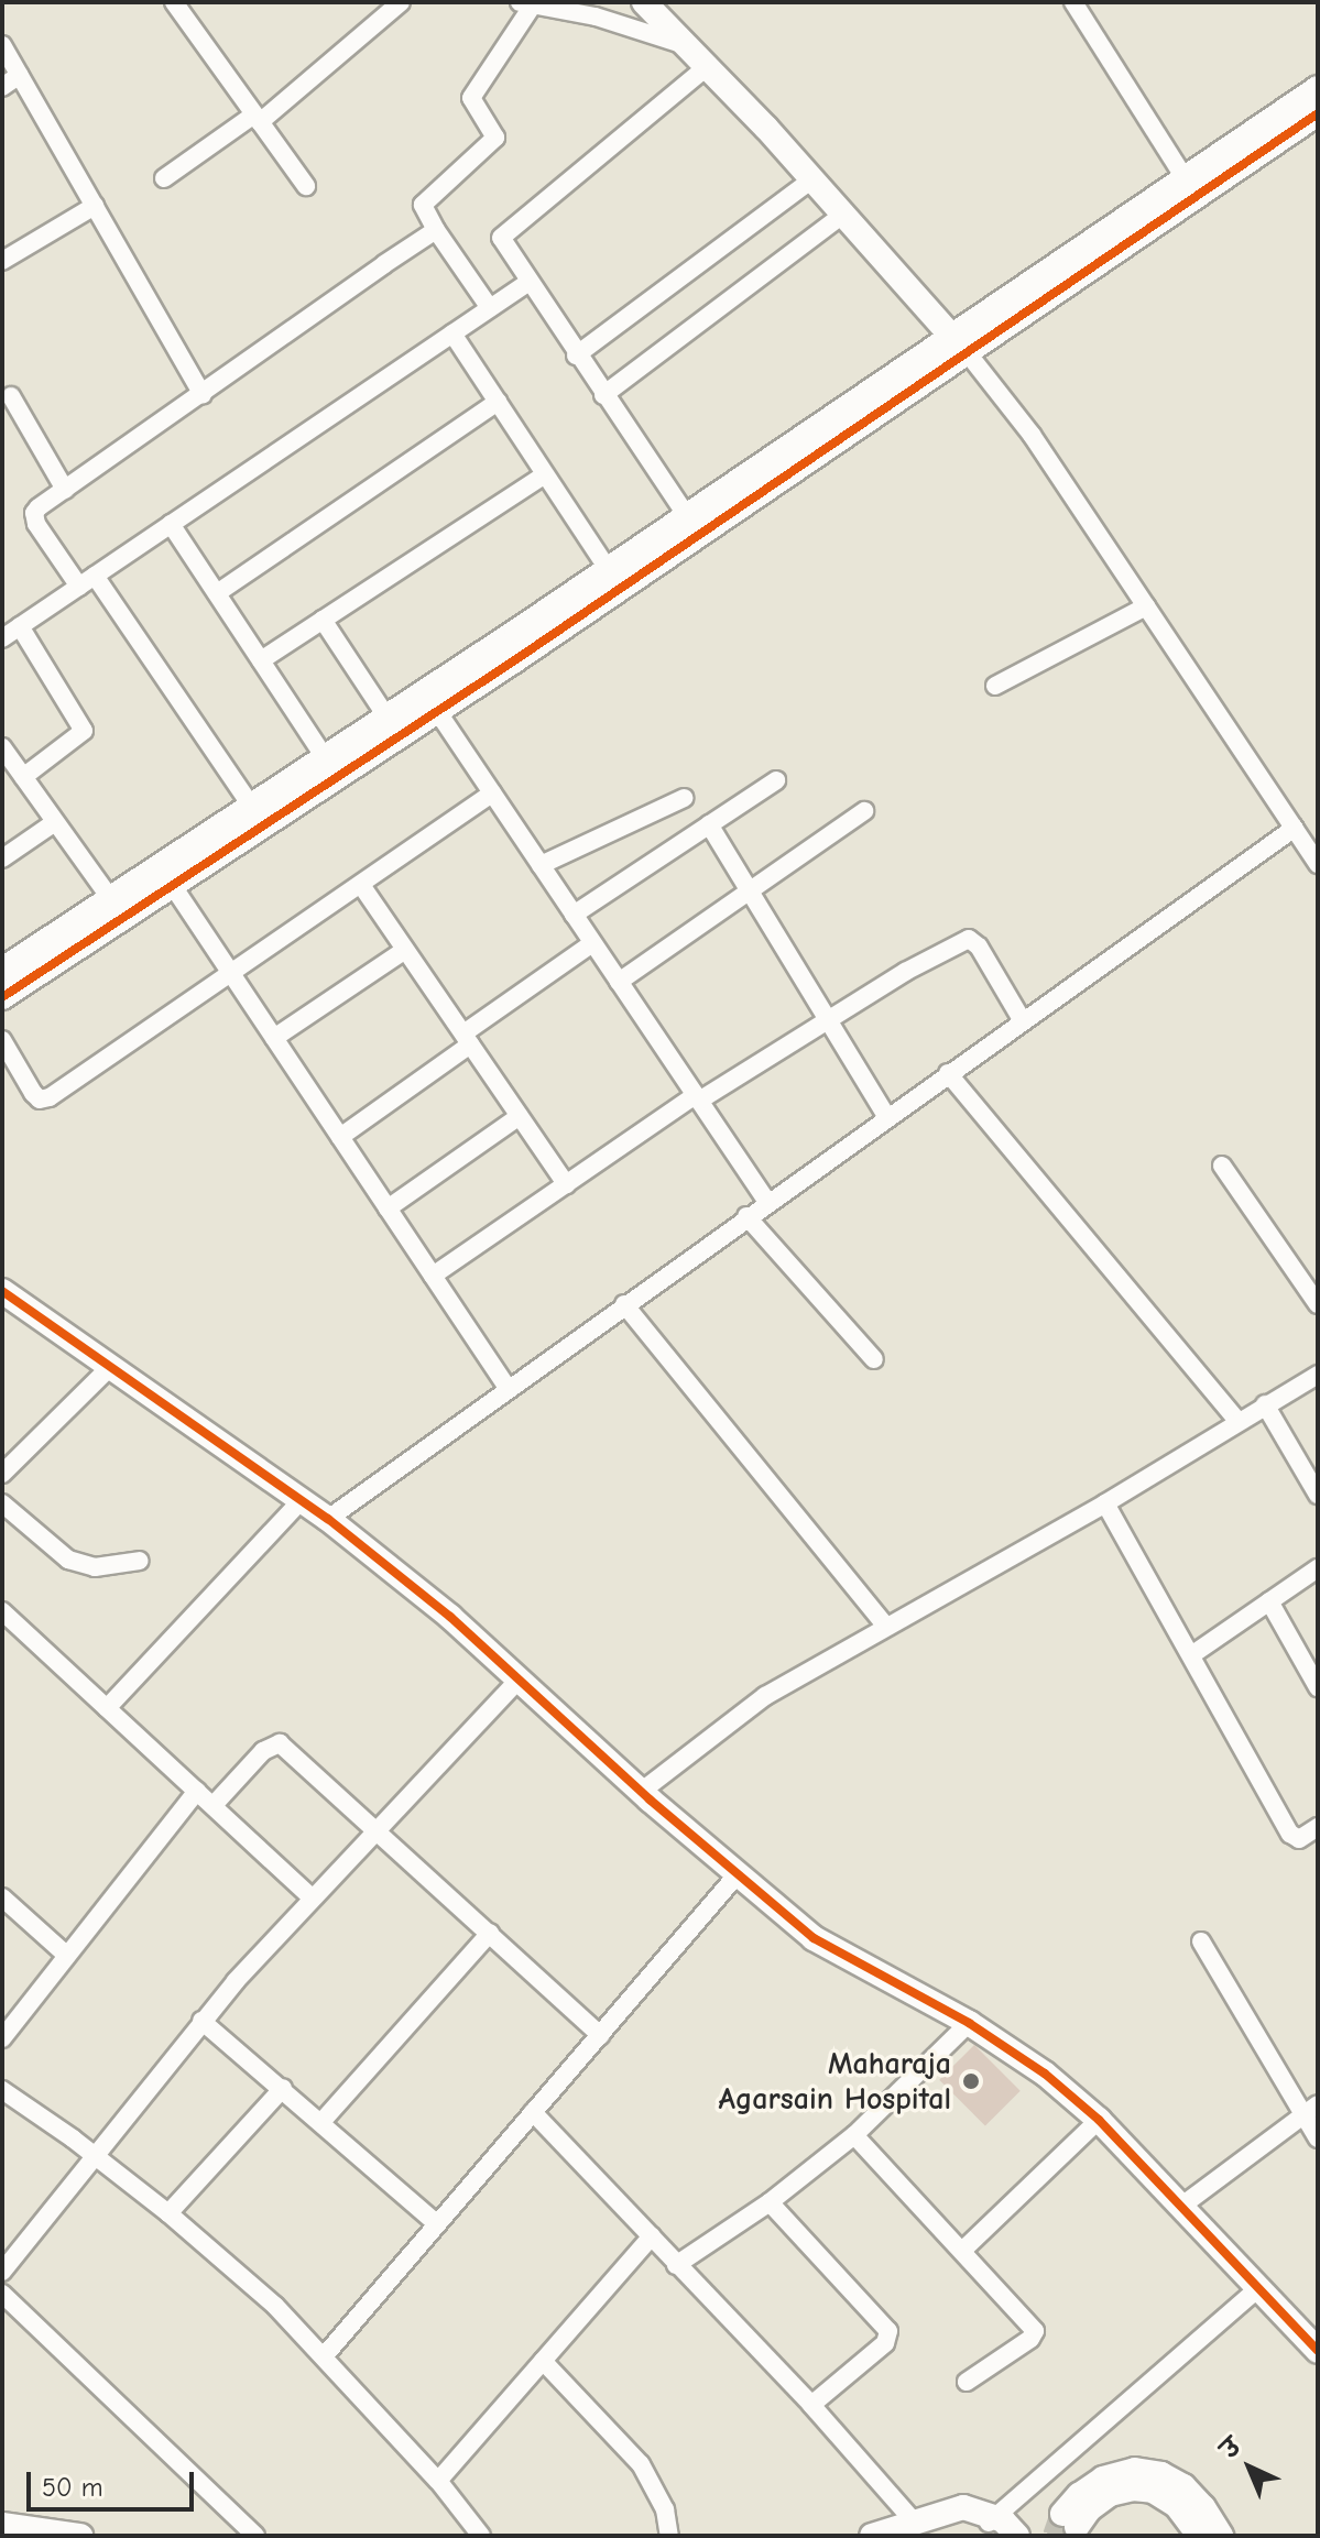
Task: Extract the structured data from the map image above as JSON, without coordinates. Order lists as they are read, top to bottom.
{
  "places": ["Maharaja Agarsain Hospital"],
  "scale_bar": "50 m",
  "north": "top left"
}
